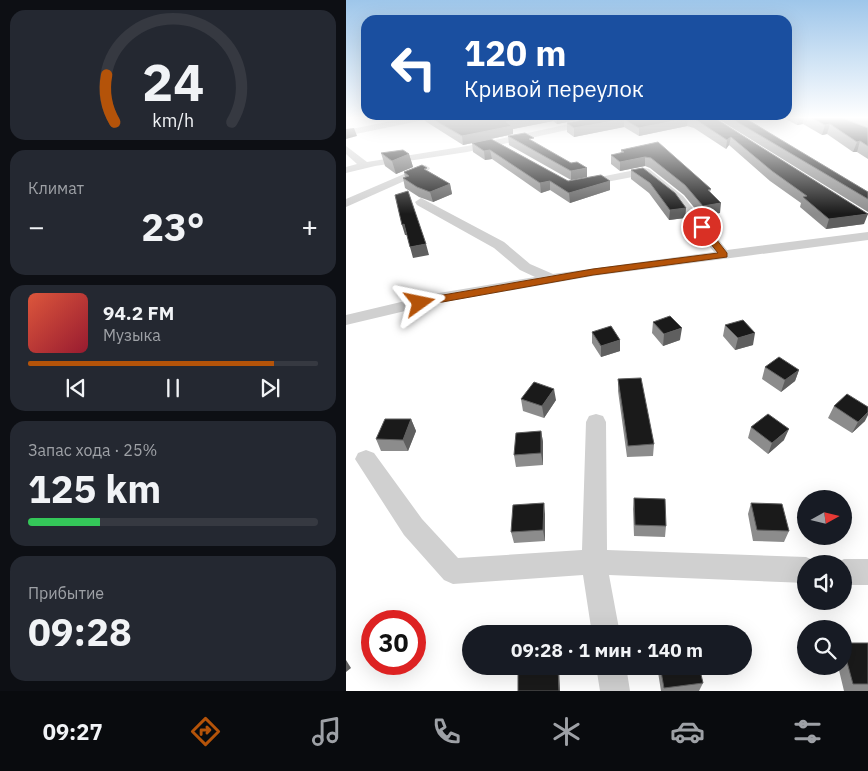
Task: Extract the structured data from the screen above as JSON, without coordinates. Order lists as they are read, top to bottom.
{
  "north": "right",
  "page": {
    "turn": ["120 m", "Кривой переулок"],
    "tile": [
      "Климат",
      ["Запас хода · 25%", "125 km"],
      ["Прибытие", "09:28"]
    ],
    "heat": ["−", "23°", "+"],
    "song": ["94.2 FM", "Музыка"],
    "limit": "30",
    "trip": "09:28 · 1 мин · 140 m",
    "tabs": "09:27",
    "gauge": ["24", "km/h"]
  }
}
